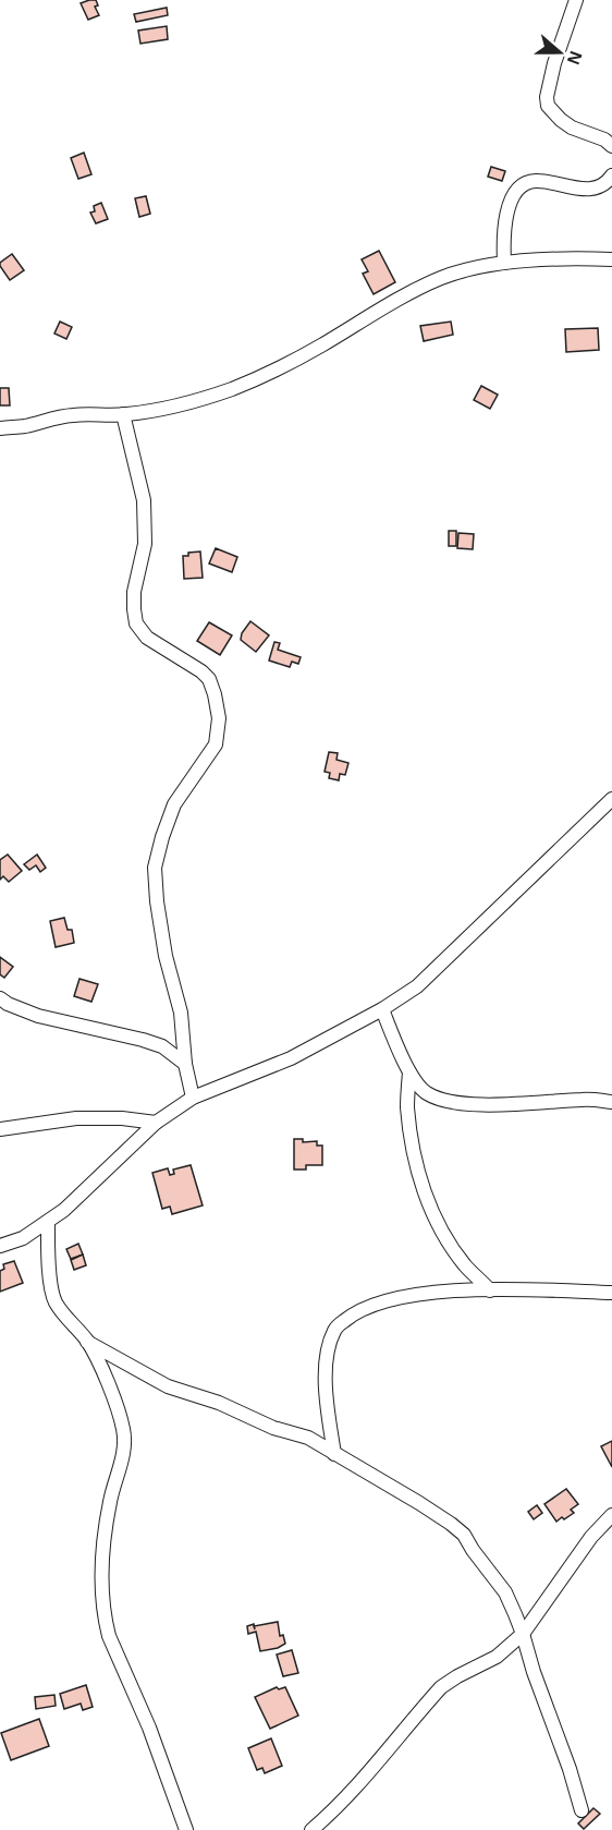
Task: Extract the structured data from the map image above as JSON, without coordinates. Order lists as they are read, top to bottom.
{
  "north": "right"
}
